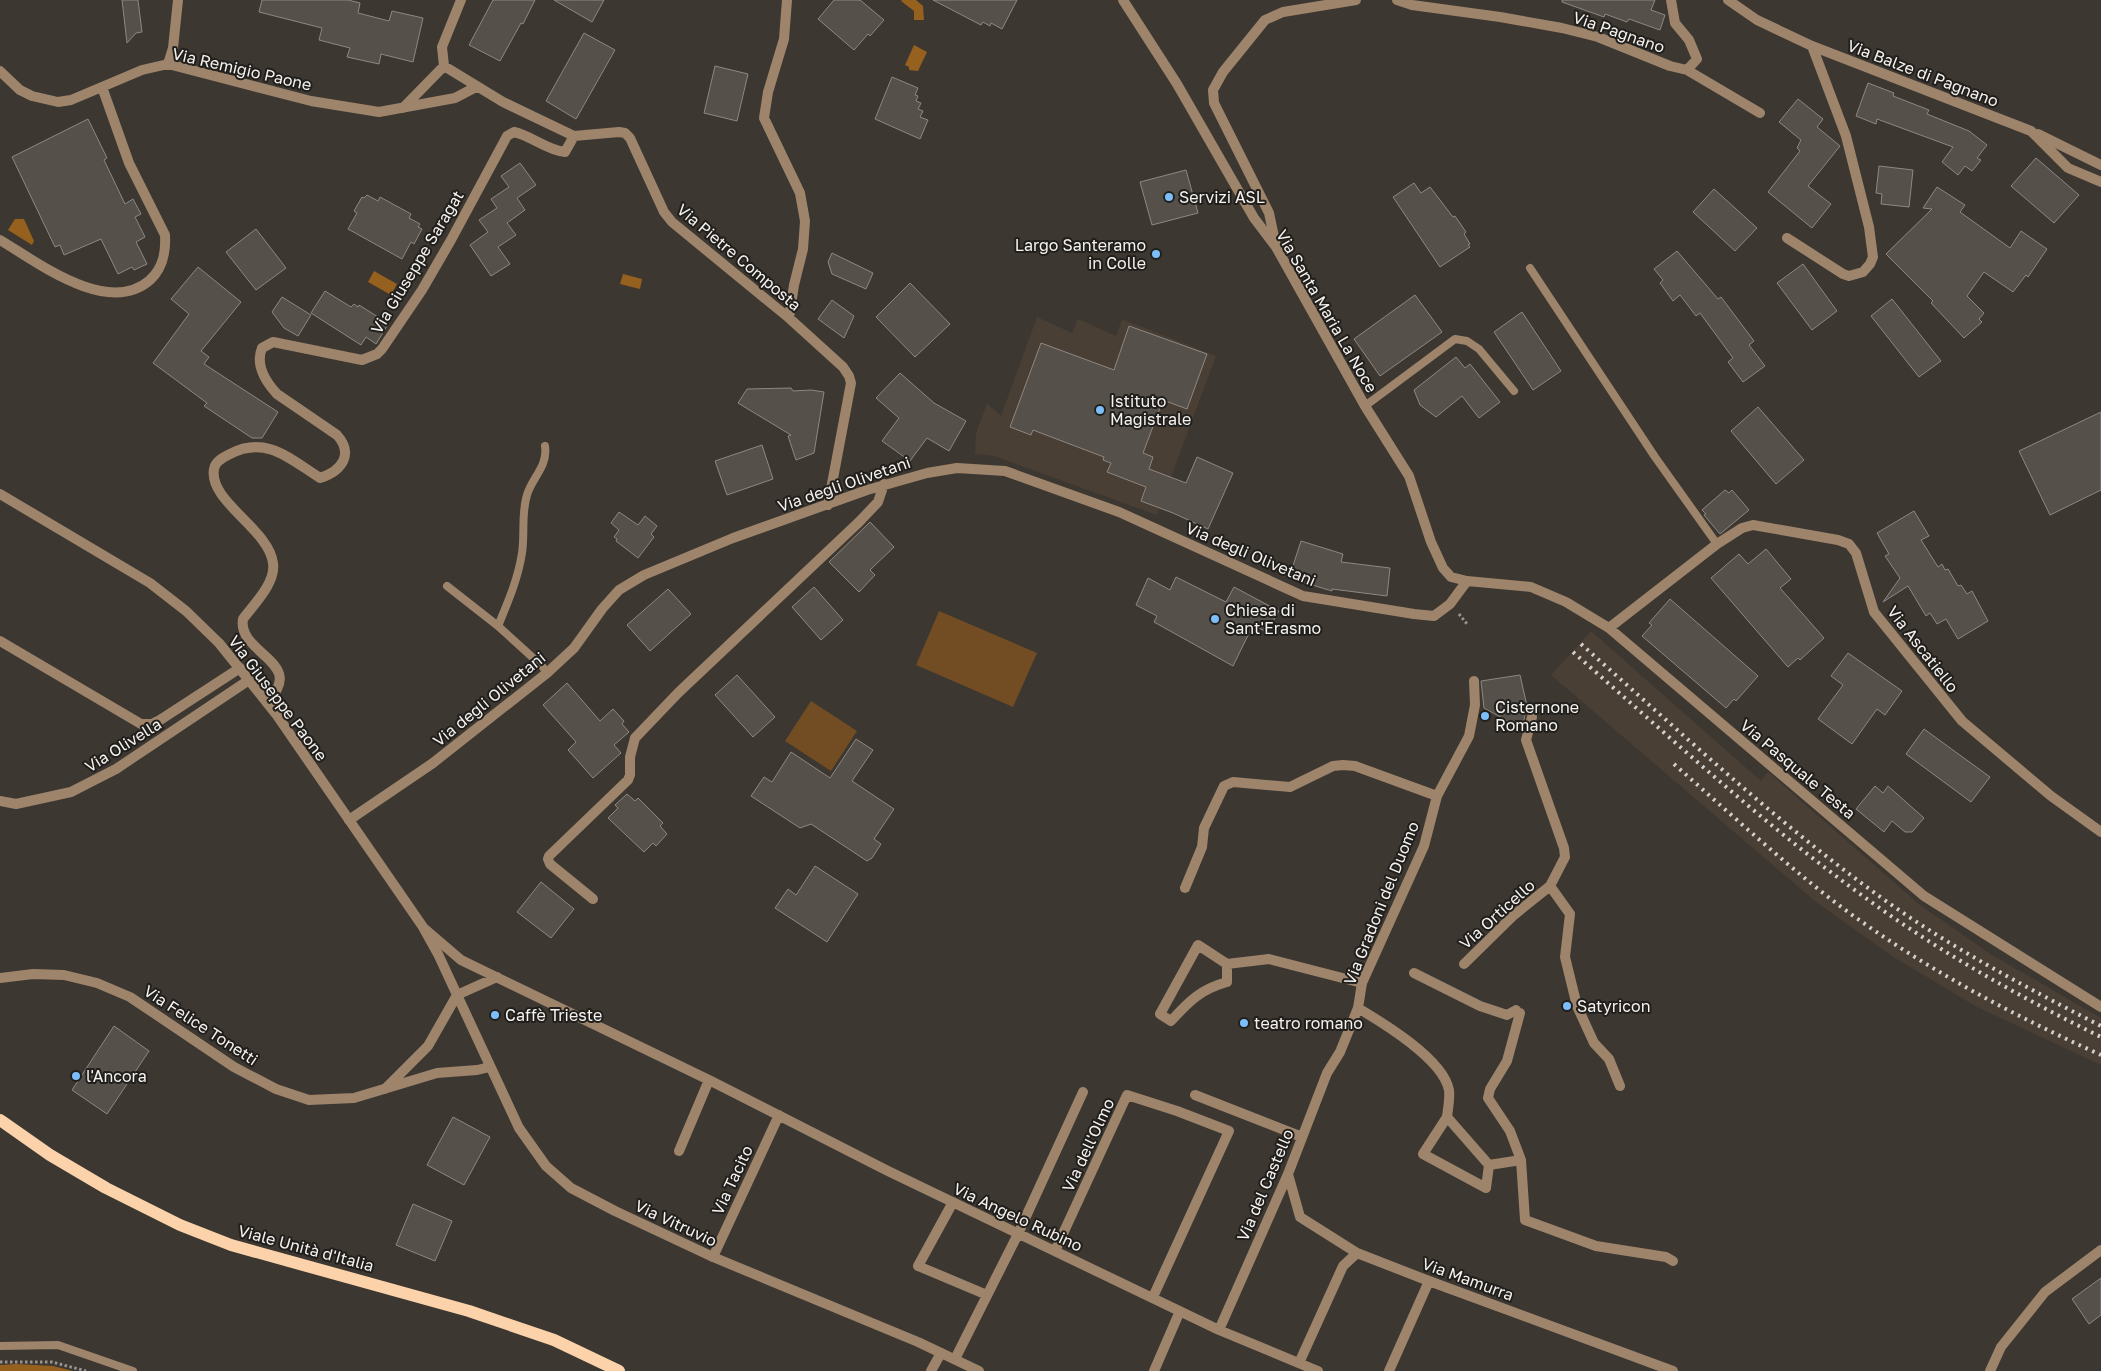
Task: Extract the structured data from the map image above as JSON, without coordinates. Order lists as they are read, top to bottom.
{
  "streets": {
    "main road": ["Viale Unità d'Italia"],
    "street": [
      "Via Pagnano",
      "Via Remigio Paone",
      "Via Balze di Pagnano",
      "Via Pietre Composta",
      "Via Giuseppe Saragat",
      "Via Santa Maria La Noce",
      "Via degli Olivetani",
      "Via Ascatiello",
      "Via Giuseppe Paone",
      "Via Olivella",
      "Via Pasquale Testa",
      "Via Gradoni del Duomo",
      "Via Orticello",
      "Via Felice Tonetti",
      "Via dell'Olmo",
      "Via Tacito",
      "Via del Castello",
      "Via Angelo Rubino",
      "Via Vitruvio",
      "Via Mamurra"
    ]
  },
  "crossings": [
    ["Via Pietre Composta", "Via Giuseppe Saragat"],
    ["Via Pietre Composta", "Via degli Olivetani"],
    ["Via Giuseppe Saragat", "Via Giuseppe Paone"],
    ["Via Santa Maria La Noce", "Via degli Olivetani"],
    ["Via Santa Maria La Noce", "Via Pasquale Testa"],
    ["Via degli Olivetani", "Via Giuseppe Paone"],
    ["Via degli Olivetani", "Via Pasquale Testa"],
    ["Via Ascatiello", "Via Pasquale Testa"],
    ["Via Giuseppe Paone", "Via Olivella"],
    ["Via Giuseppe Paone", "Via Angelo Rubino"],
    ["Via Giuseppe Paone", "Via Vitruvio"],
    ["Via Gradoni del Duomo", "Via del Castello"],
    ["Via Felice Tonetti", "Via Vitruvio"],
    ["Via dell'Olmo", "Via Angelo Rubino"],
    ["Via Tacito", "Via Angelo Rubino"],
    ["Via Tacito", "Via Vitruvio"],
    ["Via del Castello", "Via Angelo Rubino"],
    ["Via del Castello", "Via Mamurra"]
  ],
  "places": [
    "Servizi ASL",
    "Largo Santeramo in Colle",
    "Istituto Magistrale",
    "Chiesa di Sant'Erasmo",
    "Cisternone Romano",
    "Satyricon",
    "Caffè Trieste",
    "teatro romano",
    "l'Ancora"
  ]
}
